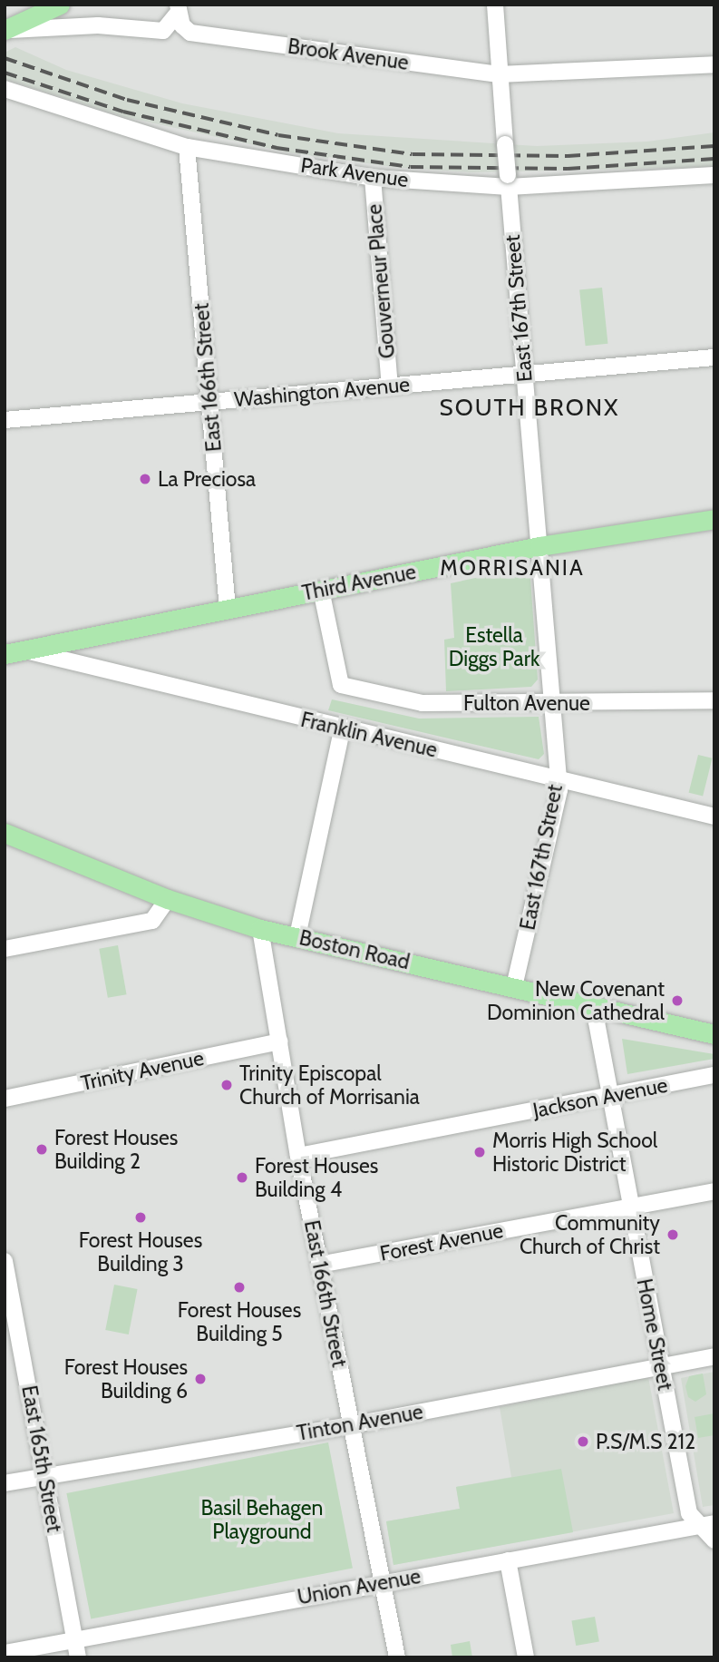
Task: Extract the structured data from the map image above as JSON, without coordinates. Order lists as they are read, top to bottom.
{
  "streets": {
    "main road": ["Third Avenue", "Boston Road"],
    "street": [
      "Brook Avenue",
      "Park Avenue",
      "Gouverneur Place",
      "East 167th Street",
      "East 166th Street",
      "Washington Avenue",
      "Fulton Avenue",
      "Franklin Avenue",
      "Trinity Avenue",
      "Jackson Avenue",
      "Forest Avenue",
      "Home Street",
      "Tinton Avenue",
      "East 165th Street",
      "Union Avenue"
    ]
  },
  "crossings": [
    ["Brook Avenue", "East 167th Street"],
    ["Park Avenue", "Gouverneur Place"],
    ["Park Avenue", "East 167th Street"],
    ["Park Avenue", "East 166th Street"],
    ["Gouverneur Place", "Washington Avenue"],
    ["East 167th Street", "Washington Avenue"],
    ["East 167th Street", "Third Avenue"],
    ["East 167th Street", "Fulton Avenue"],
    ["East 167th Street", "Franklin Avenue"],
    ["East 167th Street", "Boston Road"],
    ["East 166th Street", "Washington Avenue"],
    ["East 166th Street", "Third Avenue"],
    ["East 166th Street", "Boston Road"],
    ["East 166th Street", "Trinity Avenue"],
    ["East 166th Street", "Jackson Avenue"],
    ["East 166th Street", "Forest Avenue"],
    ["East 166th Street", "Tinton Avenue"],
    ["East 166th Street", "Union Avenue"],
    ["Third Avenue", "Fulton Avenue"],
    ["Third Avenue", "Franklin Avenue"],
    ["Boston Road", "Home Street"],
    ["Jackson Avenue", "Home Street"],
    ["Forest Avenue", "Home Street"],
    ["Home Street", "Tinton Avenue"],
    ["Home Street", "Union Avenue"],
    ["Tinton Avenue", "East 165th Street"],
    ["East 165th Street", "Union Avenue"]
  ],
  "districts": ["SOUTH BRONX", "MORRISANIA"],
  "parks": ["Estella Diggs Park", "Basil Behagen Playground"],
  "places": [
    "La Preciosa",
    "New Covenant Dominion Cathedral",
    "Trinity Episcopal Church of Morrisania",
    "Forest Houses Building 2",
    "Morris High School Historic District",
    "Forest Houses Building 4",
    "Forest Houses Building 3",
    "Community Church of Christ",
    "Forest Houses Building 5",
    "Forest Houses Building 6",
    "P.S/M.S 212"
  ]
}
